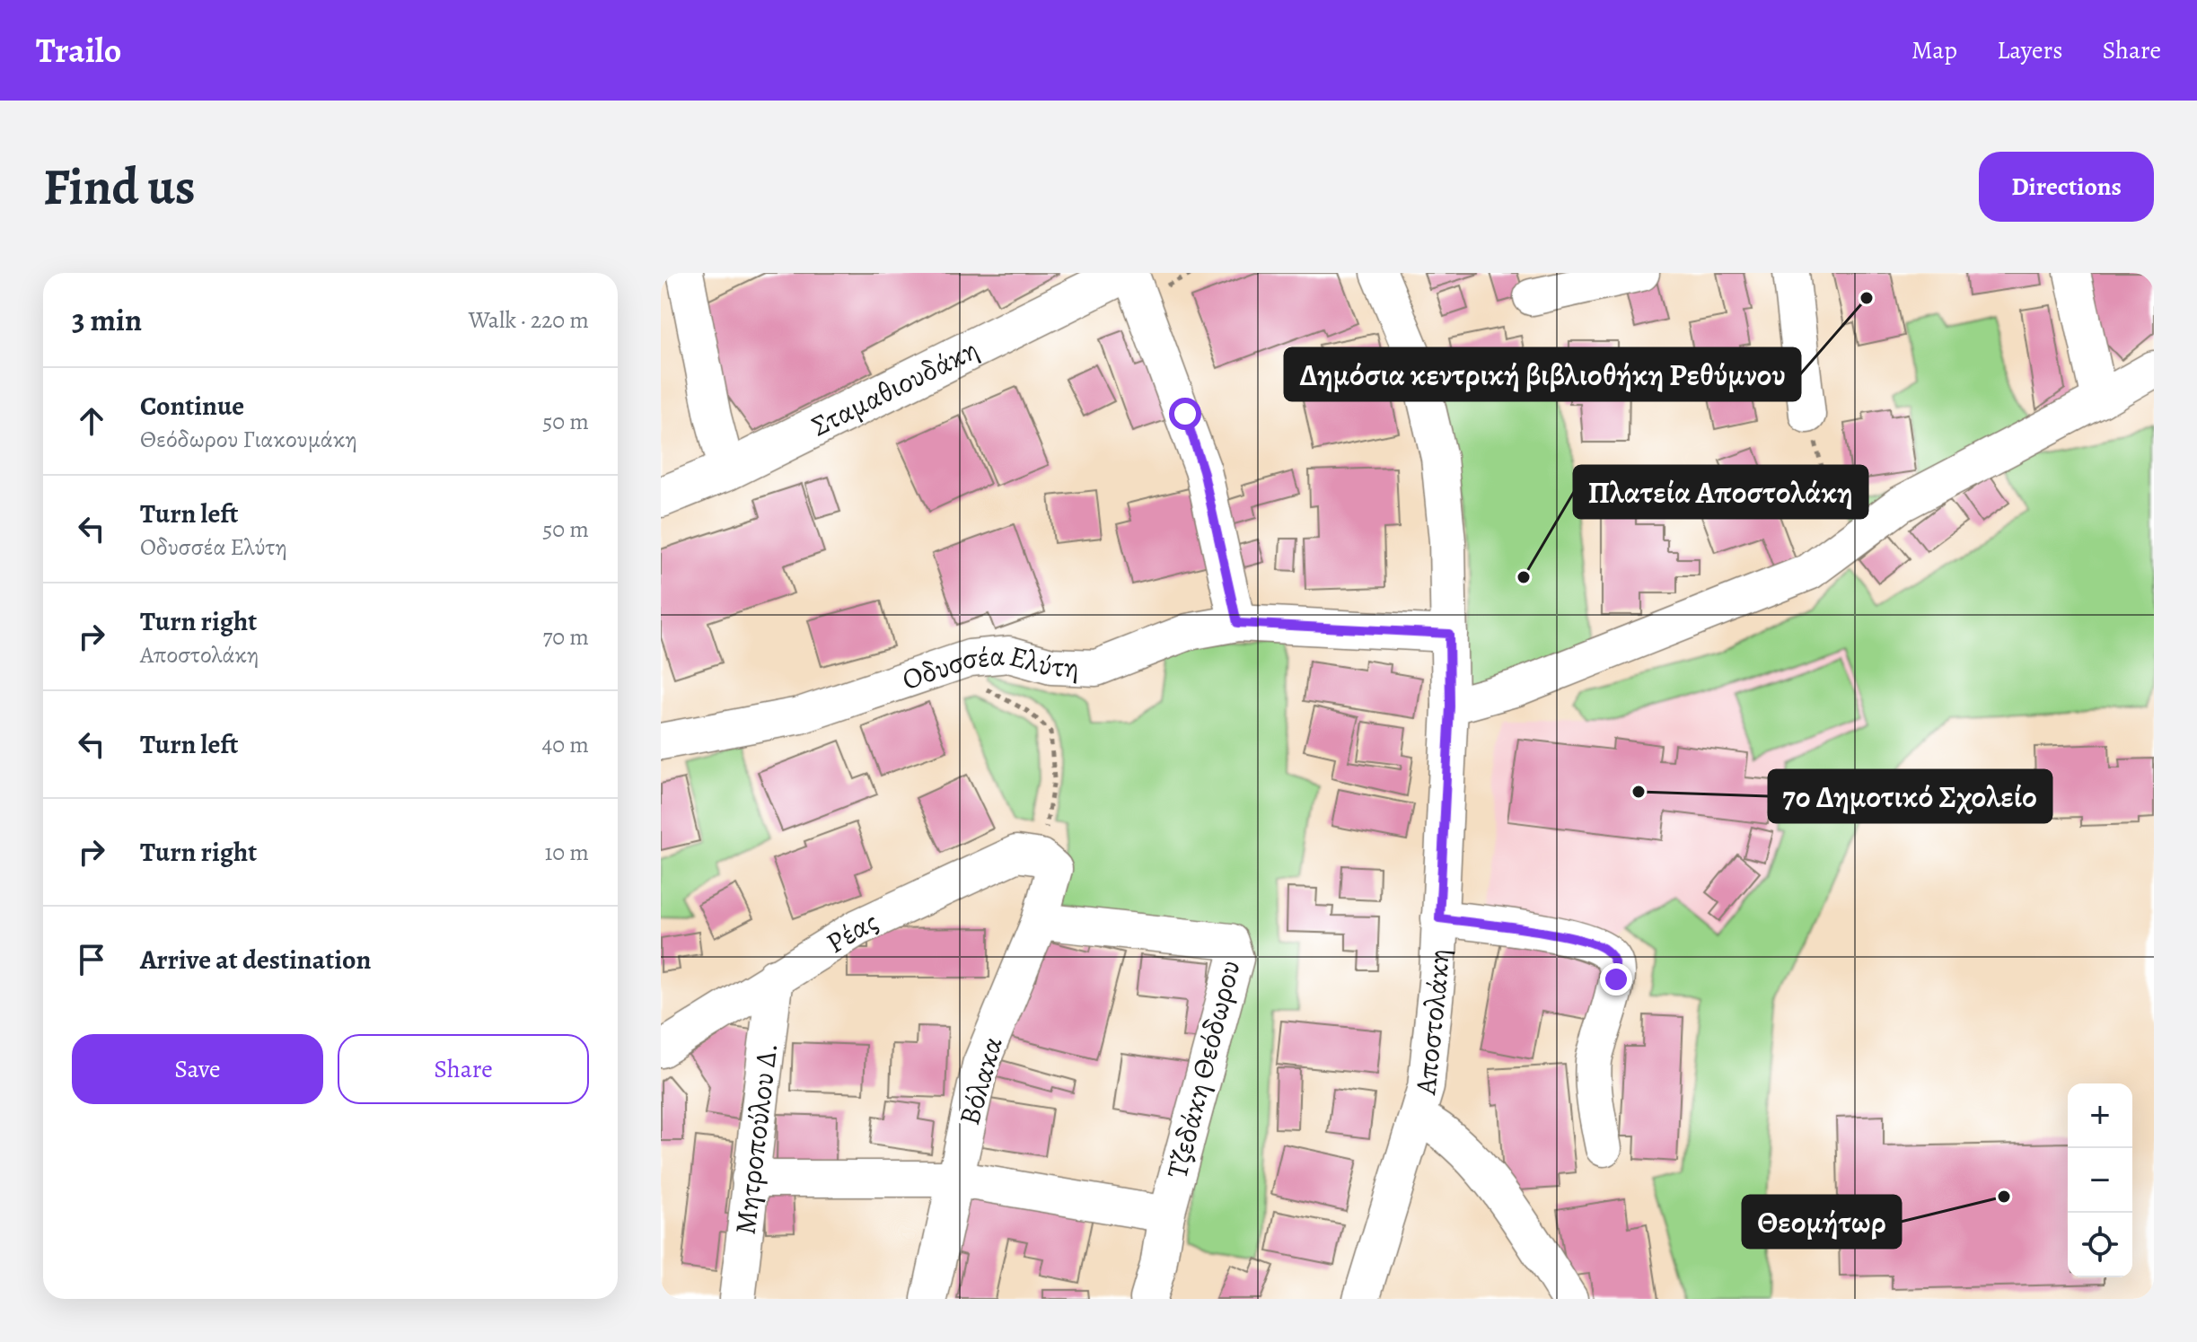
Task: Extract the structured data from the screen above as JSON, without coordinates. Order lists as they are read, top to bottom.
{
  "streets": {
    "main road": ["Σταμαθιουδάκη"],
    "street": [
      "Οδυσσέα Ελύτη",
      "Ρέας",
      "Αποστολάκη",
      "Τζεδάκη Θεόδωρου",
      "Βόλακα",
      "Μητροπούλου Δ."
    ]
  },
  "crossings": [
    ["Οδυσσέα Ελύτη", "Αποστολάκη"],
    ["Ρέας", "Βόλακα"],
    ["Ρέας", "Μητροπούλου Δ."],
    ["Τζεδάκη Θεόδωρου", "Βόλακα"]
  ],
  "places": [
    "Δημόσια κεντρική βιβλιοθήκη Ρεθύμνου",
    "Πλατεία Αποστολάκη",
    "7ο Δημοτικό Σχολείο",
    "Θεομήτωρ"
  ],
  "page": {
    "header": "Trailo",
    "nav": ["Map", "Layers", "Share"],
    "buttons": [
      "Directions",
      ["Save", "Share"]
    ],
    "title": "Find us",
    "heading": ["3 min", "Walk · 220 m"],
    "list": [
      ["Continue", "Θεόδωρου Γιακουμάκη", "50 m"],
      ["Turn left", "Οδυσσέα Ελύτη", "50 m"],
      ["Turn right", "Αποστολάκη", "70 m"],
      ["Turn left", "40 m"],
      ["Turn right", "10 m"],
      "Arrive at destination"
    ],
    "map_buttons": ["+", "−"]
  }
}
